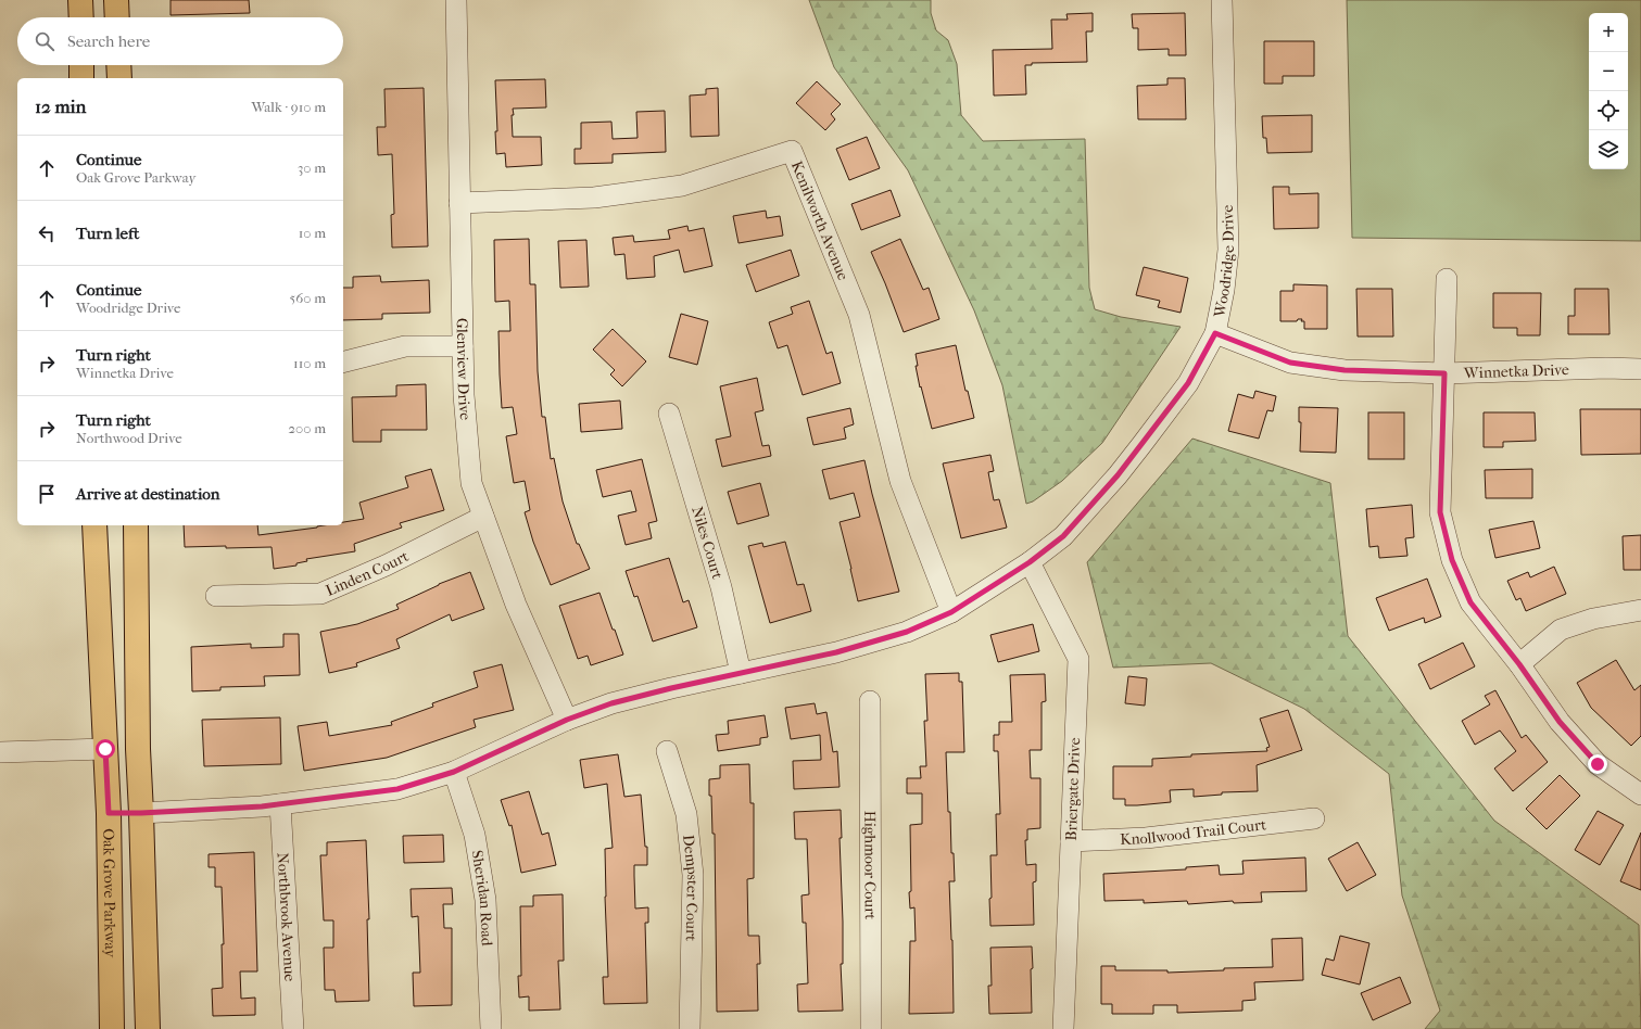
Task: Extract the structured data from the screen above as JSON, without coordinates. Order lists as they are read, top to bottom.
{
  "streets": {
    "main road": ["Oak Grove Parkway"],
    "street": [
      "Kenilworth Avenue",
      "Woodridge Drive",
      "Glenview Drive",
      "Winnetka Drive",
      "Niles Court",
      "Linden Court",
      "Briergate Drive",
      "Knollwood Trail Court",
      "Highmoor Court",
      "Dempster Court",
      "Sheridan Road",
      "Northbrook Avenue"
    ]
  },
  "crossings": [
    ["Kenilworth Avenue", "Woodridge Drive"],
    ["Kenilworth Avenue", "Glenview Drive"],
    ["Woodridge Drive", "Glenview Drive"],
    ["Woodridge Drive", "Winnetka Drive"],
    ["Woodridge Drive", "Niles Court"],
    ["Woodridge Drive", "Briergate Drive"],
    ["Woodridge Drive", "Sheridan Road"],
    ["Woodridge Drive", "Northbrook Avenue"],
    ["Glenview Drive", "Linden Court"],
    ["Briergate Drive", "Knollwood Trail Court"]
  ],
  "page": {
    "map_buttons": ["+", "−"],
    "search": "Search here",
    "heading": ["12 min", "Walk · 910 m"],
    "list": [
      ["Continue", "Oak Grove Parkway", "30 m"],
      ["Turn left", "10 m"],
      ["Continue", "Woodridge Drive", "560 m"],
      ["Turn right", "Winnetka Drive", "110 m"],
      ["Turn right", "Northwood Drive", "200 m"],
      "Arrive at destination"
    ]
  }
}
